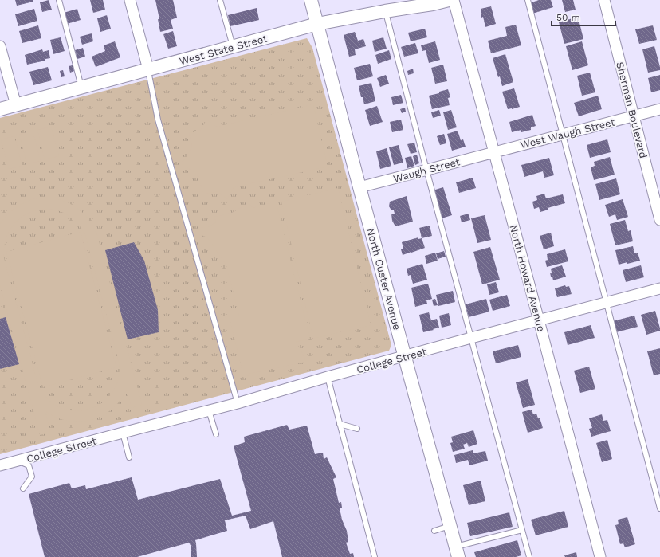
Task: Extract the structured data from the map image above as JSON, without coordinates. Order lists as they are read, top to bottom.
{
  "streets": {
    "street": [
      "West State Street",
      "Sherman Boulevard",
      "West Waugh Street",
      "Waugh Street",
      "North Howard Avenue",
      "North Custer Avenue",
      "College Street"
    ]
  },
  "crossings": [
    ["West State Street", "North Custer Avenue"],
    ["Sherman Boulevard", "West Waugh Street"],
    ["West Waugh Street", "Waugh Street"],
    ["West Waugh Street", "North Howard Avenue"],
    ["Waugh Street", "North Howard Avenue"],
    ["Waugh Street", "North Custer Avenue"],
    ["North Howard Avenue", "College Street"],
    ["North Custer Avenue", "College Street"]
  ],
  "scale_bar": "50 m"
}
